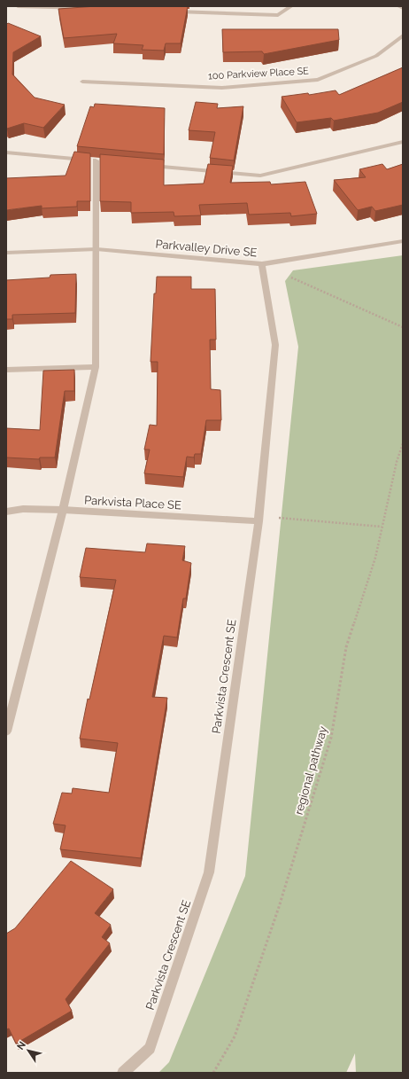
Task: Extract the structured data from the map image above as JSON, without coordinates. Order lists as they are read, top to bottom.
{
  "streets": {
    "street": [
      "100 Parkview Place SE",
      "Parkvalley Drive SE",
      "Parkvista Place SE",
      "Parkvista Crescent SE"
    ],
    "path": ["regional pathway"]
  },
  "crossings": [
    ["Parkvalley Drive SE", "Parkvista Crescent SE"],
    ["Parkvista Place SE", "Parkvista Crescent SE"]
  ],
  "north": "top left"
}
